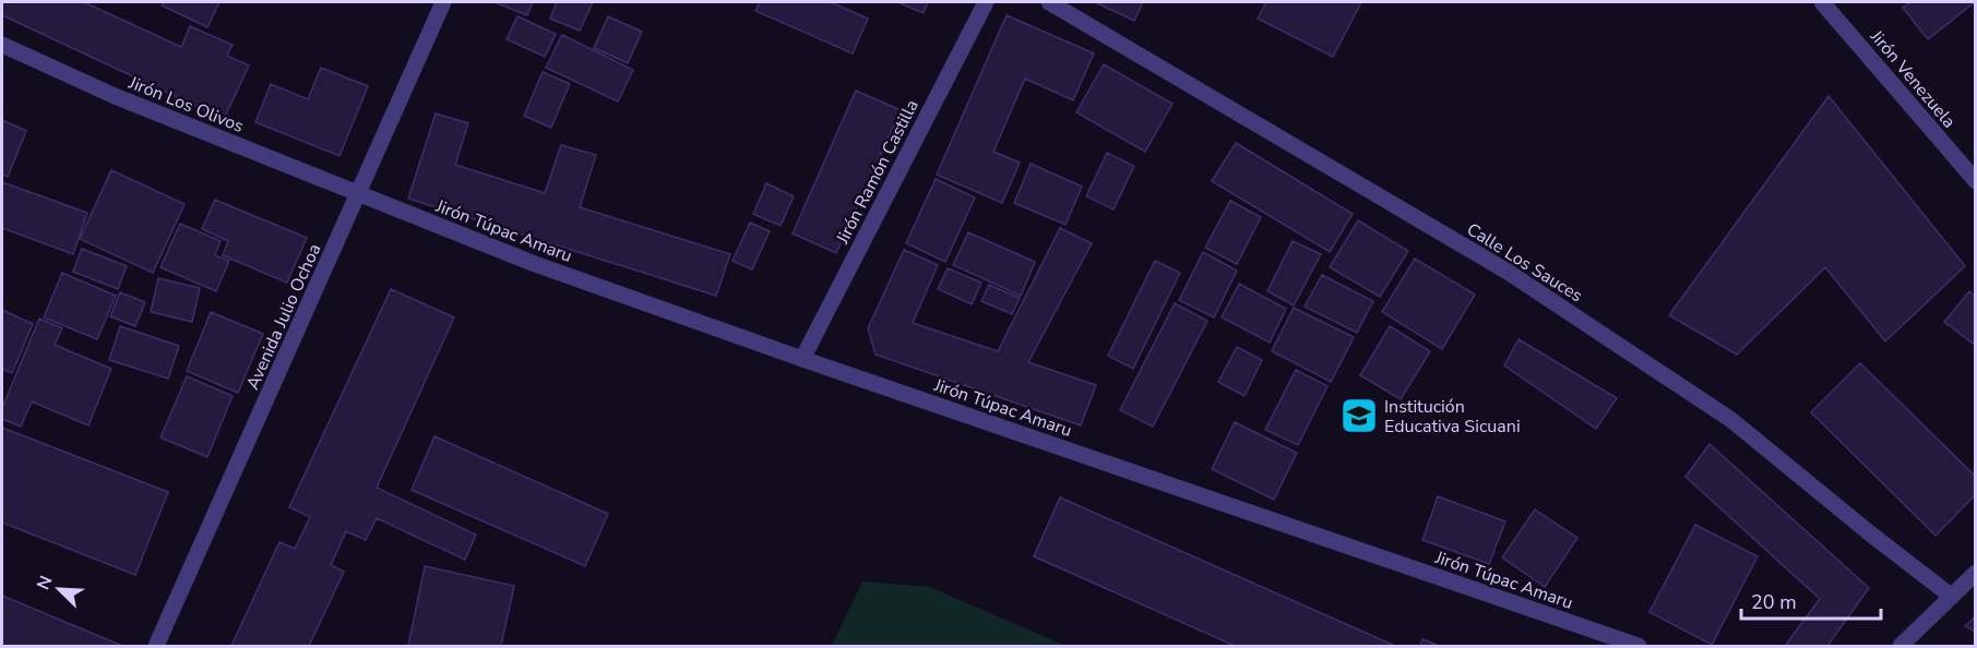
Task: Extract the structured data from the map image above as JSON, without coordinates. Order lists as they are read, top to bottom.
{
  "streets": {
    "street": [
      "Jirón Venezuela",
      "Jirón Los Olivos",
      "Jirón Ramón Castilla",
      "Jirón Túpac Amaru",
      "Calle Los Sauces",
      "Avenida Julio Ochoa"
    ]
  },
  "crossings": [
    ["Jirón Los Olivos", "Jirón Túpac Amaru"],
    ["Jirón Los Olivos", "Avenida Julio Ochoa"],
    ["Jirón Ramón Castilla", "Jirón Túpac Amaru"],
    ["Jirón Túpac Amaru", "Avenida Julio Ochoa"]
  ],
  "places": {
    "school or university": ["Institución Educativa Sicuani"]
  },
  "scale_bar": "20 m",
  "north": "top left"
}
